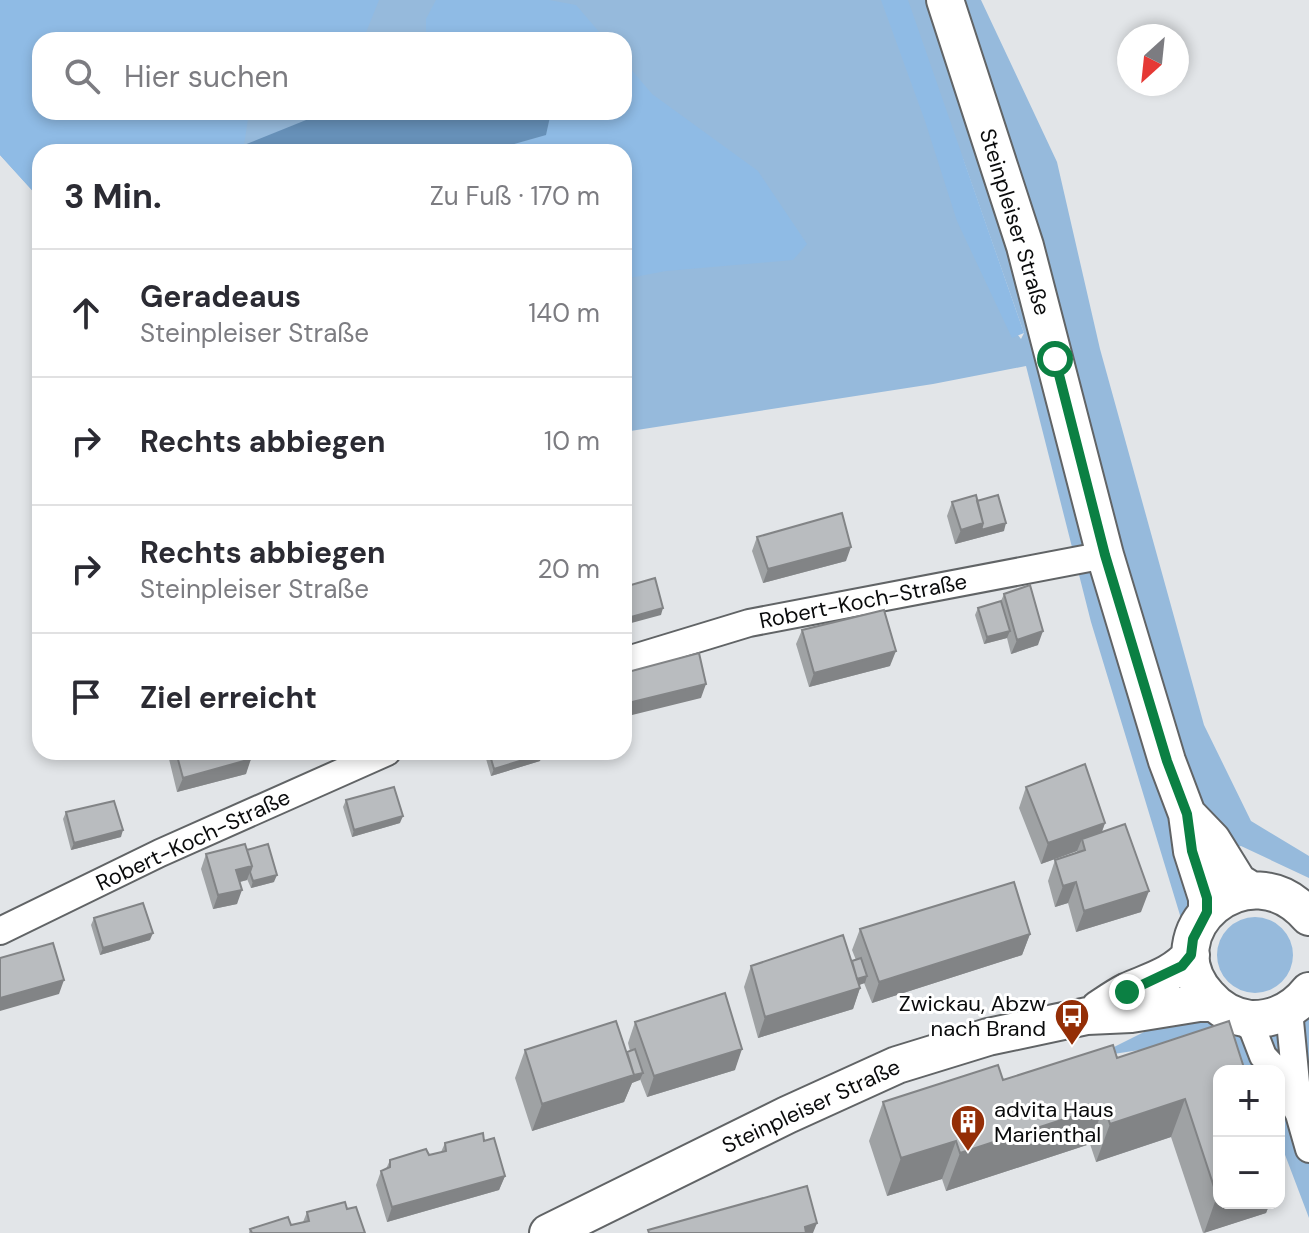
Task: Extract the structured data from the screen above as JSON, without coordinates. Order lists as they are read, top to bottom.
{
  "streets": {
    "main road": ["Steinpleiser Straße"],
    "street": ["Robert-Koch-Straße"]
  },
  "crossings": [
    ["Steinpleiser Straße", "Robert-Koch-Straße"]
  ],
  "places": {
    "bus stop": ["Zwickau, Abzw nach Brand"],
    "building": ["advita Haus Marienthal"]
  },
  "north": "bottom left",
  "page": {
    "search": "Hier suchen",
    "heading": ["3 Min.", "Zu Fuß · 170 m"],
    "list": [
      ["Geradeaus", "Steinpleiser Straße", "140 m"],
      ["Rechts abbiegen", "10 m"],
      ["Rechts abbiegen", "Steinpleiser Straße", "20 m"],
      "Ziel erreicht"
    ],
    "map_buttons": ["+", "−"]
  }
}
